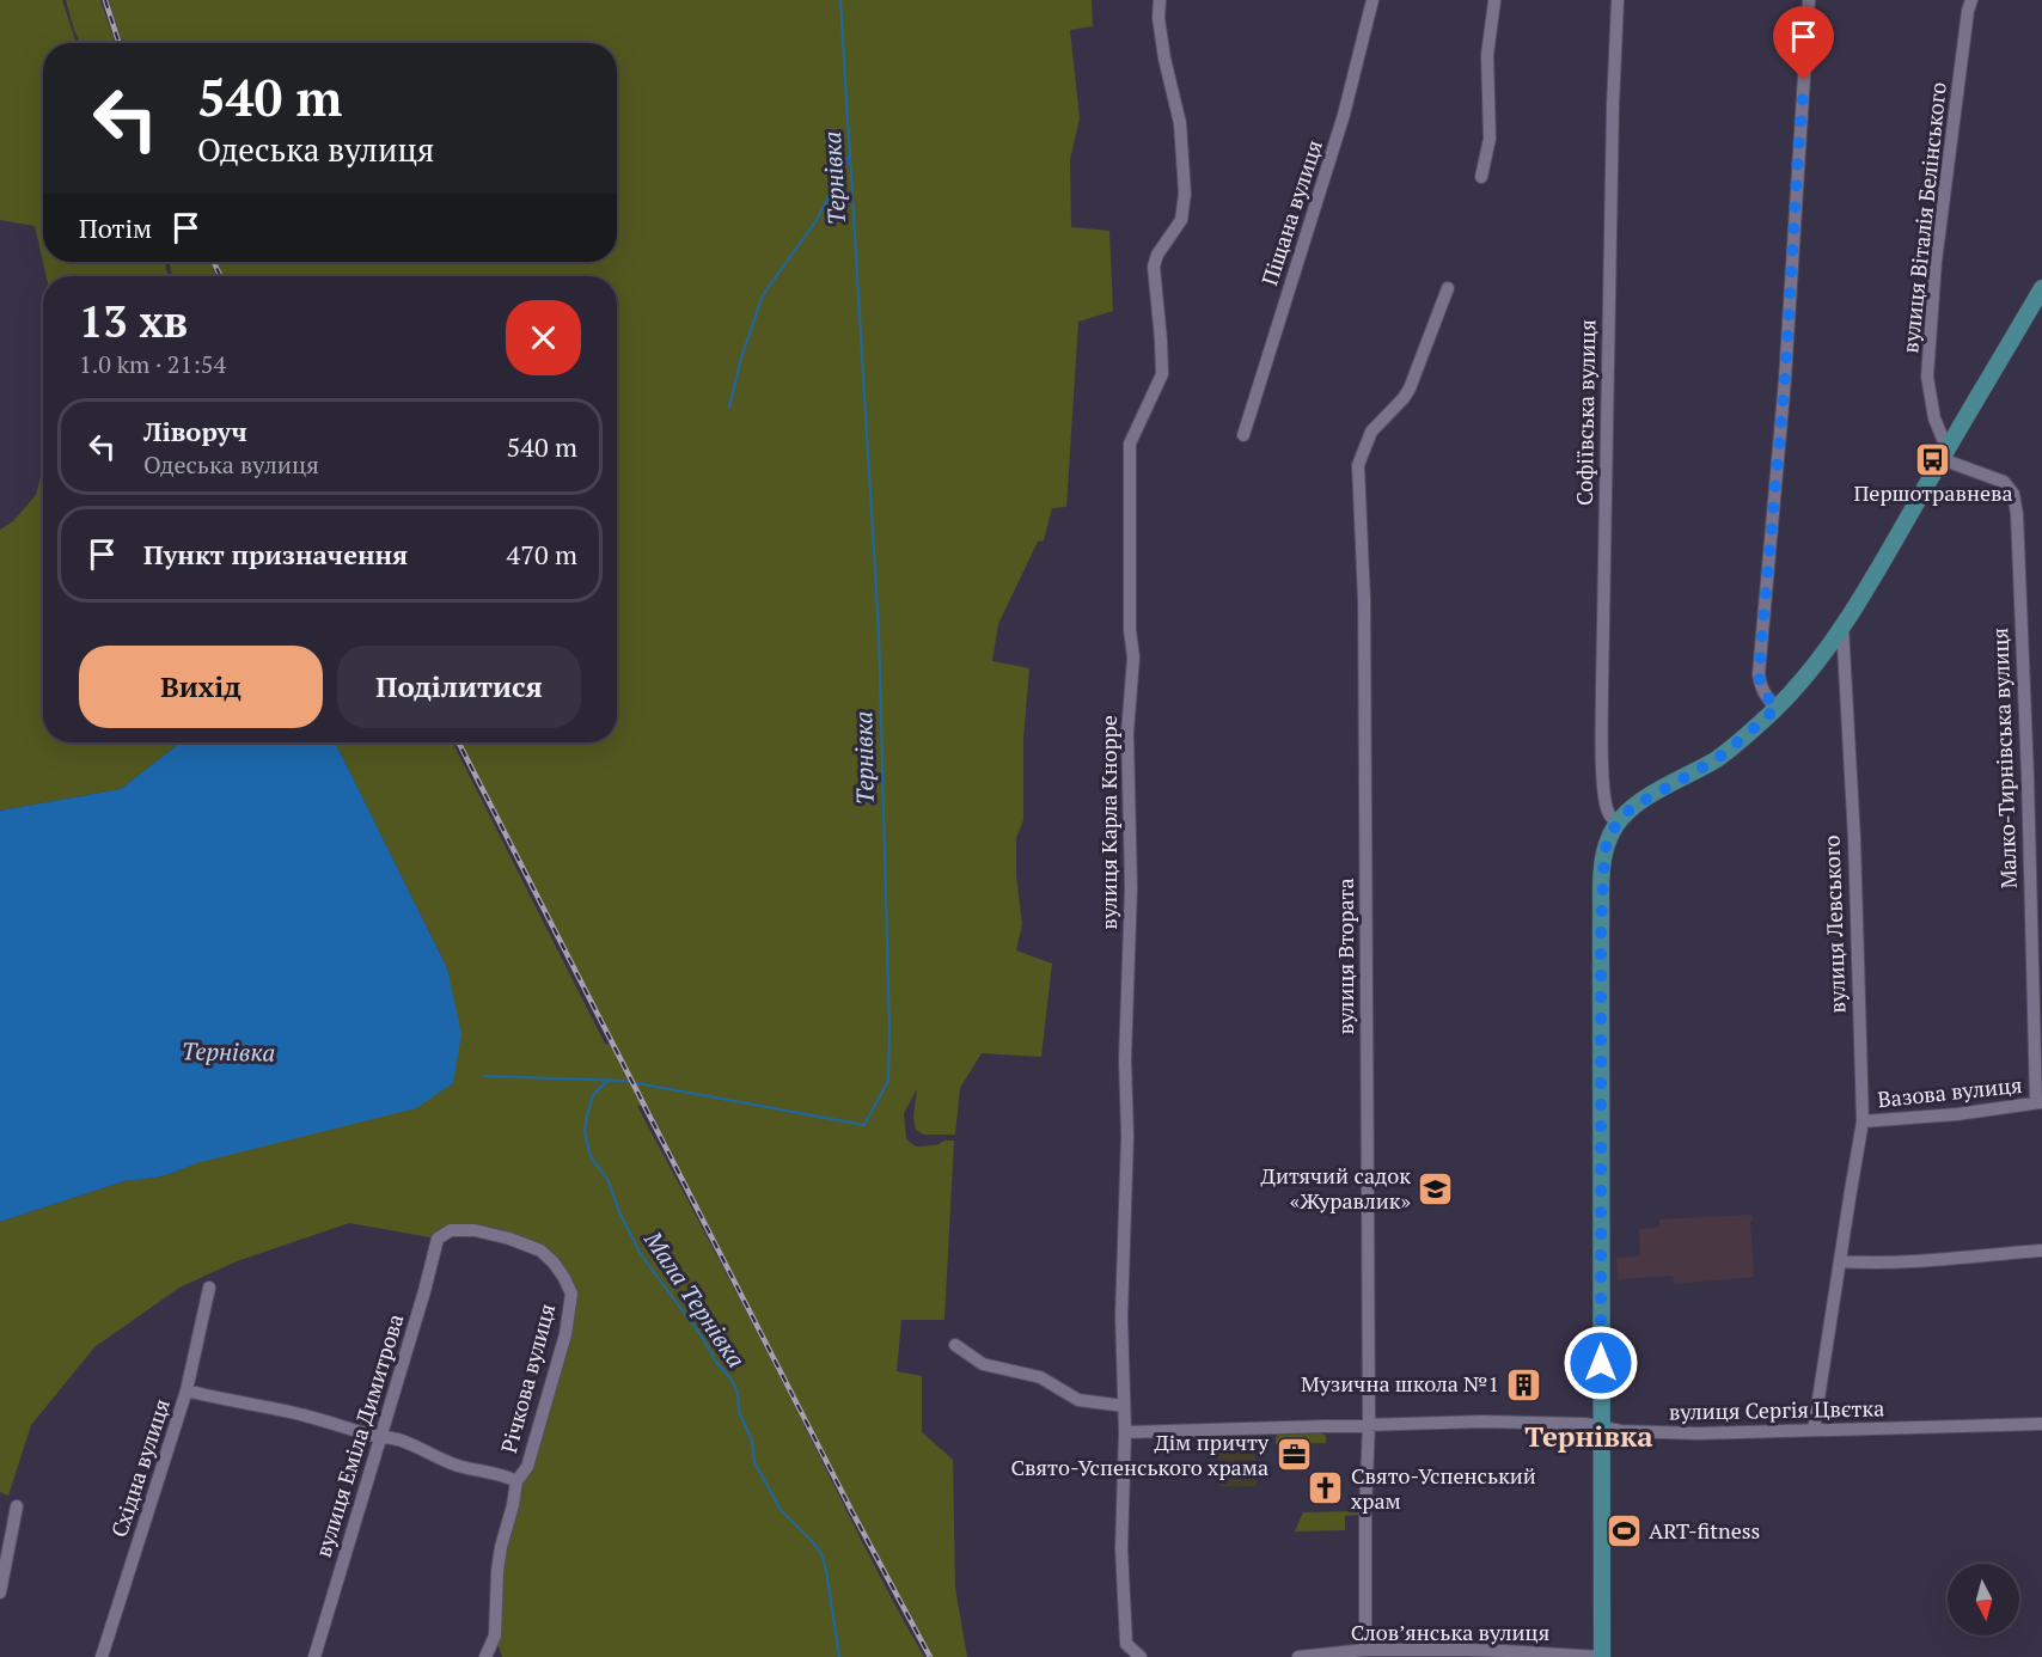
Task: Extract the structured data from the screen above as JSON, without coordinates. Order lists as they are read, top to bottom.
{
  "streets": {
    "street": [
      "Піщана вулиця",
      "вулиця Віталія Белінського",
      "Софіївська вулиця",
      "Малко-Тирнівська вулиця",
      "вулиця Карла Кнорре",
      "вулиця Левського",
      "вулиця Втората",
      "Вазова вулиця",
      "Річкова вулиця",
      "вулиця Сергія Цвєтка",
      "вулиця Еміла Димитрова",
      "Східна вулиця",
      "Словʼянська вулиця"
    ]
  },
  "crossings": [
    ["Малко-Тирнівська вулиця", "Вазова вулиця"],
    ["вулиця Карла Кнорре", "вулиця Сергія Цвєтка"],
    ["вулиця Левського", "Вазова вулиця"],
    ["вулиця Левського", "вулиця Сергія Цвєтка"],
    ["вулиця Втората", "вулиця Сергія Цвєтка"],
    ["вулиця Втората", "Словʼянська вулиця"],
    ["Річкова вулиця", "вулиця Еміла Димитрова"]
  ],
  "districts": ["Тернівка"],
  "water": ["Тернівка", "Мала Тернівка"],
  "places": {
    "bus stop": ["Першотравнева"],
    "school or university": ["Дитячий садок «Журавлик»"],
    "building": ["Музична школа №1"],
    "office": ["Дім причту Свято-Успенського храма"],
    "church": ["Свято-Успенський храм"],
    "sports": ["ART-fitness"]
  },
  "north": "bottom",
  "page": {
    "turn": ["540 m", "Одеська вулиця"],
    "then": "Потім",
    "heading": ["13 хв", "1.0 km · 21:54"],
    "list": [
      {
        "name": "Ліворуч",
        "note": "Одеська вулиця",
        "value": "540 m"
      },
      {
        "name": "Пункт призначення",
        "value": "470 m"
      }
    ],
    "buttons": ["Вихід", "Поділитися"]
  }
}
